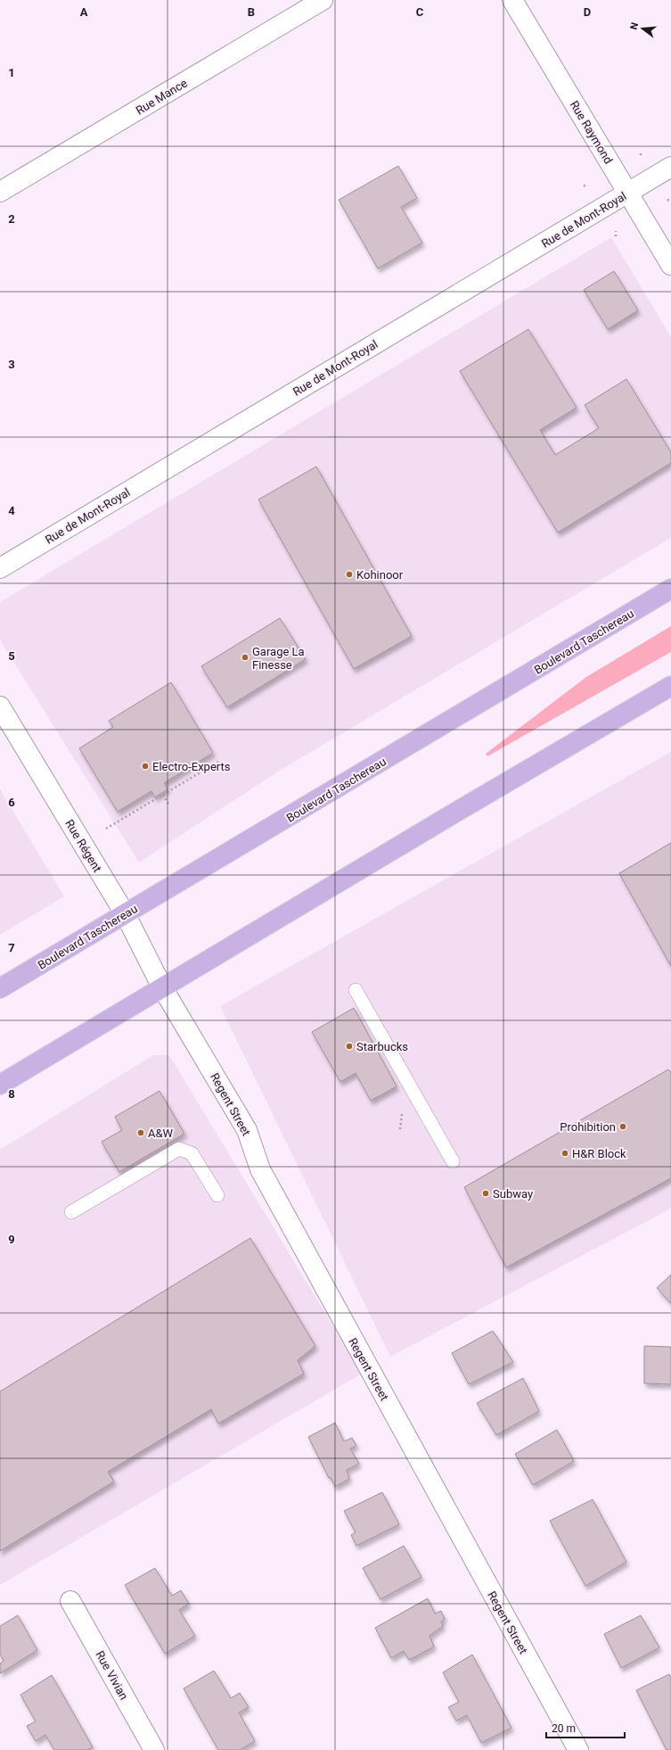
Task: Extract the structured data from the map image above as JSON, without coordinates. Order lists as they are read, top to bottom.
{
  "streets": {
    "main road": ["Boulevard Taschereau"],
    "street": [
      "Rue Mance",
      "Rue Raymond",
      "Rue de Mont-Royal",
      "Rue Régent",
      "Regent Street",
      "Rue Vivian"
    ]
  },
  "crossings": [
    ["Rue Raymond", "Rue de Mont-Royal"],
    ["Boulevard Taschereau", "Rue Régent"],
    ["Rue Régent", "Regent Street"]
  ],
  "places": [
    "Kohinoor",
    "Garage La Finesse",
    "Electro-Experts",
    "Starbucks",
    "Prohibition",
    "A&W",
    "H&R Block",
    "Subway"
  ],
  "scale_bar": "20 m",
  "north": "left",
  "grid": {
    "columns": [
      "A",
      "B",
      "C",
      "D"
    ],
    "rows": [
      "1",
      "2",
      "3",
      "4",
      "5",
      "6",
      "7",
      "8",
      "9"
    ]
  }
}
